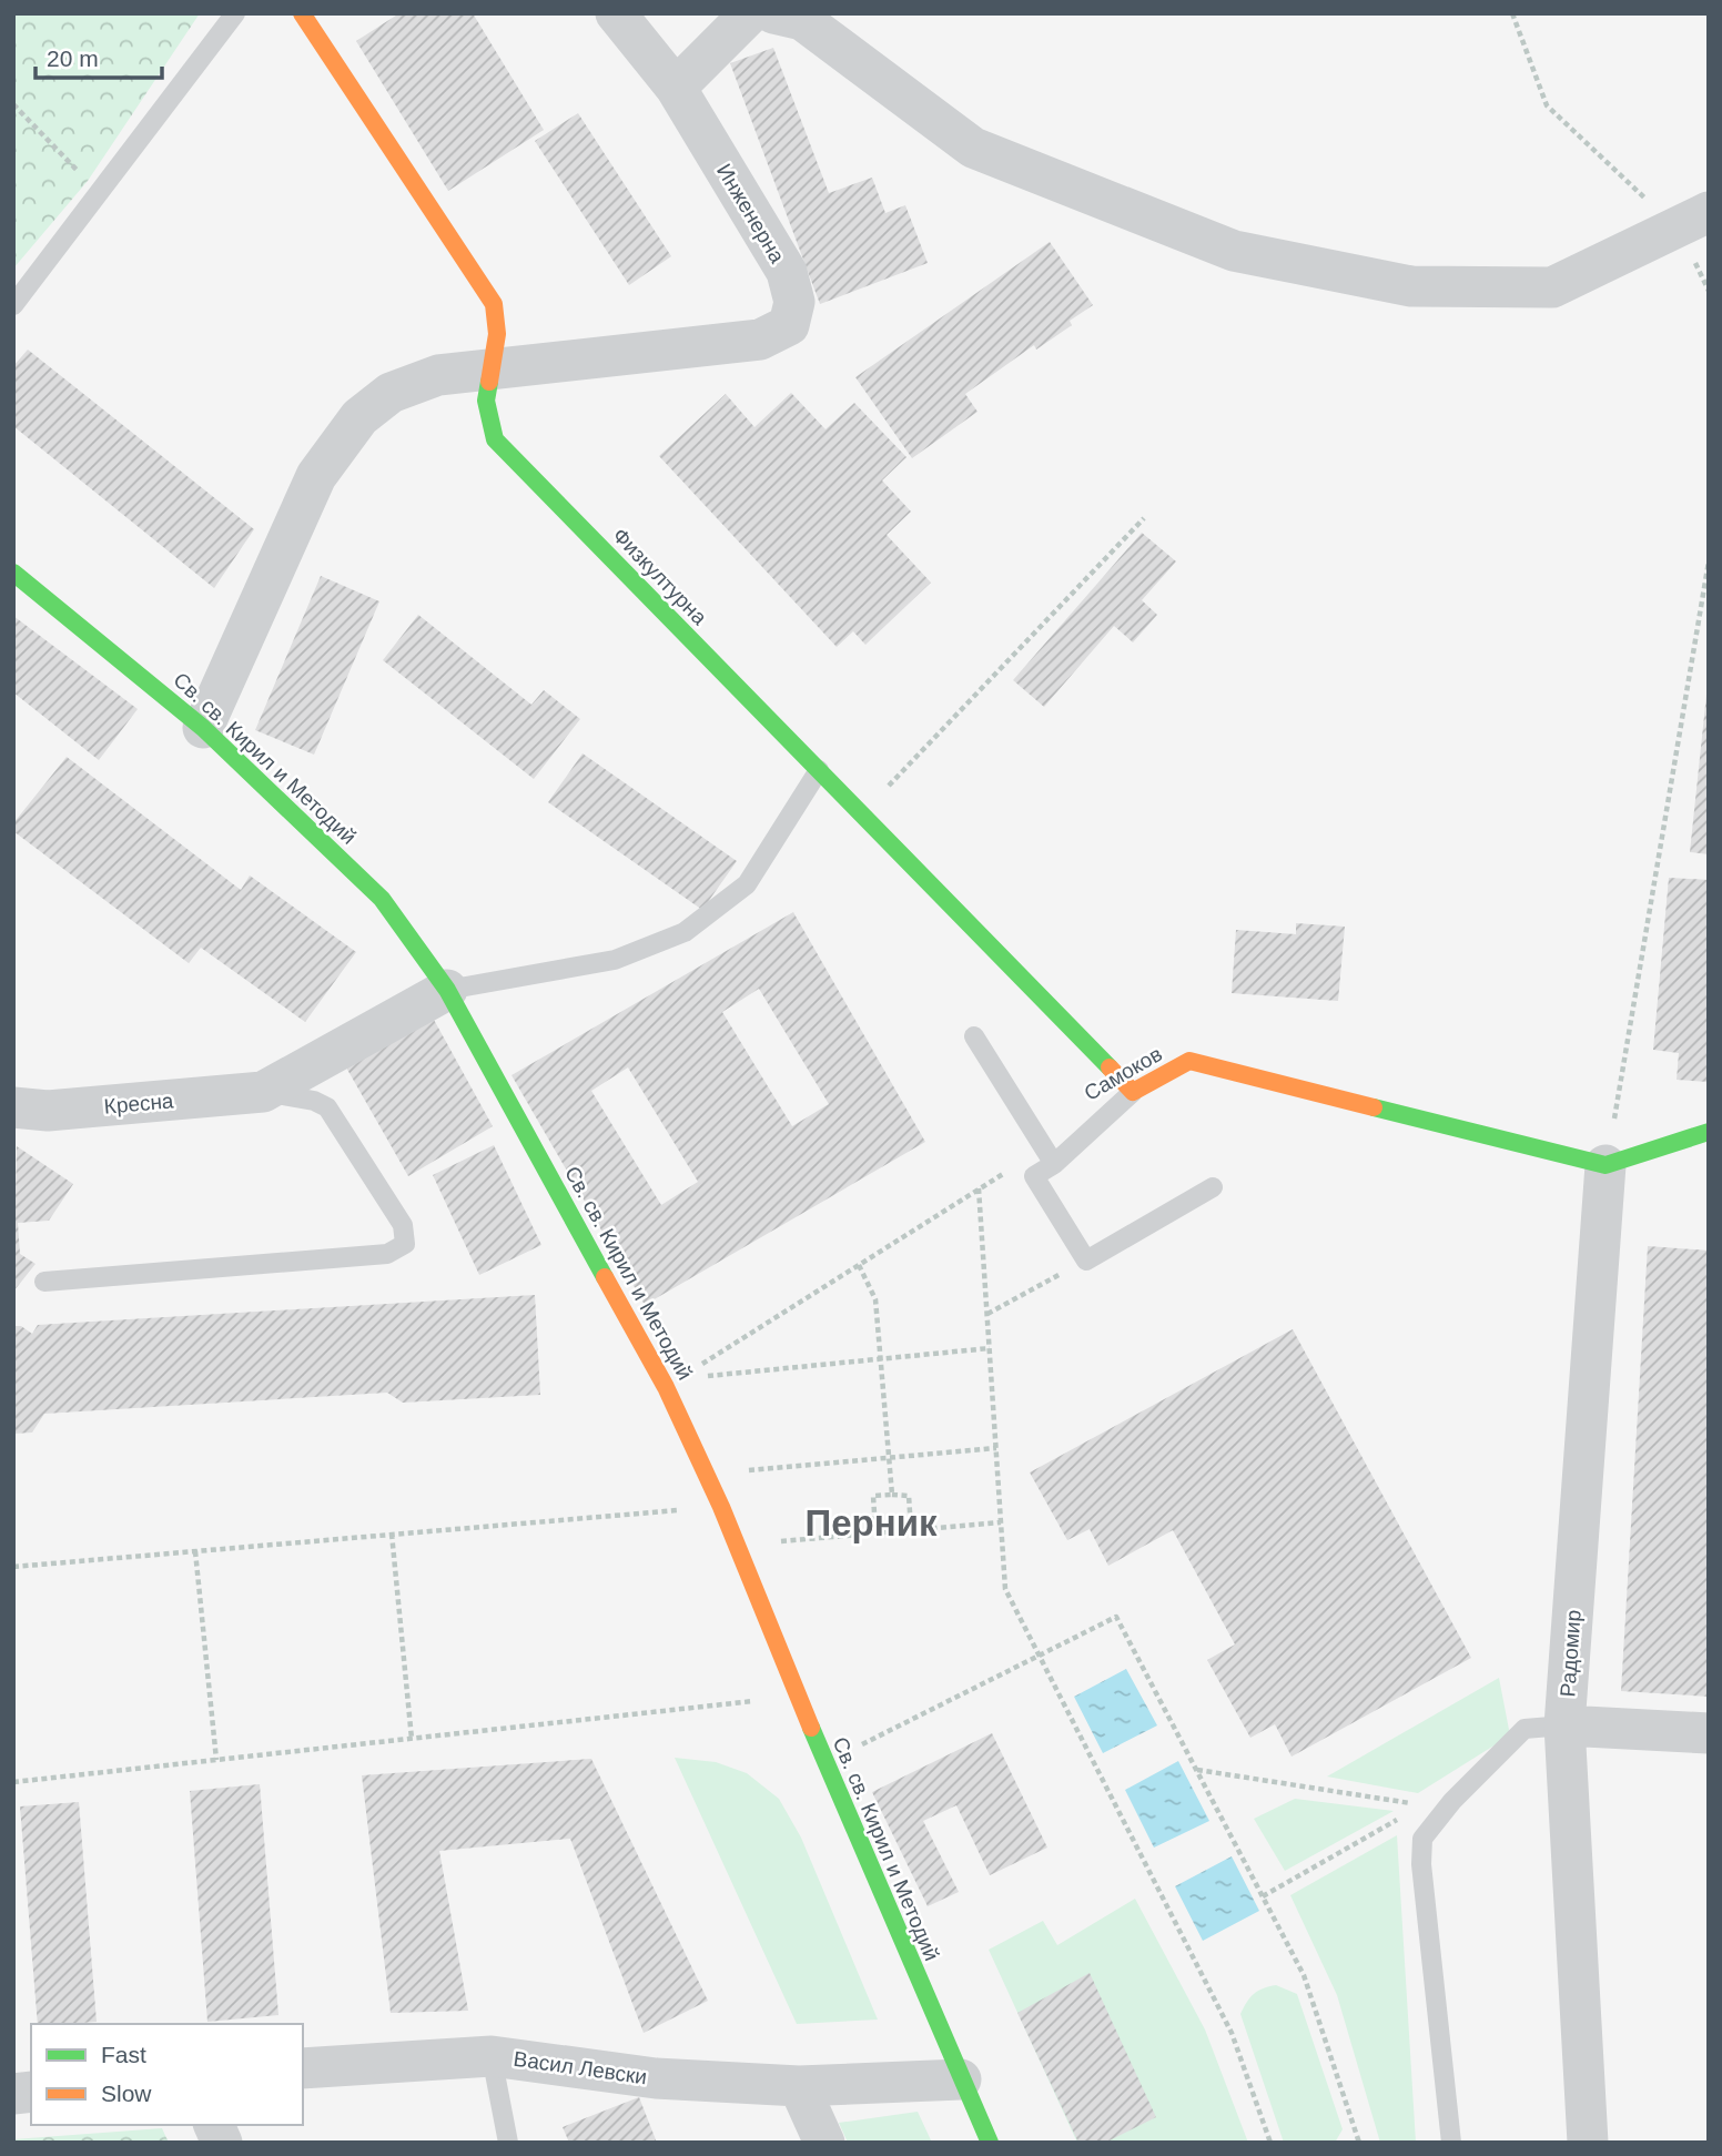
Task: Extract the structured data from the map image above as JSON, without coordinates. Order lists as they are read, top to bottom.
{
  "streets": {
    "street": [
      "Инженерна",
      "Физкултурна",
      "Св. св. Кирил и Методий",
      "Самоков",
      "Кресна",
      "Радомир",
      "Васил Левски"
    ]
  },
  "crossings": [
    ["Инженерна", "Физкултурна"],
    ["Физкултурна", "Самоков"],
    ["Св. св. Кирил и Методий", "Васил Левски"],
    ["Самоков", "Радомир"]
  ],
  "districts": ["Перник"],
  "legend": ["Fast", "Slow"],
  "scale_bar": "20 m"
}
